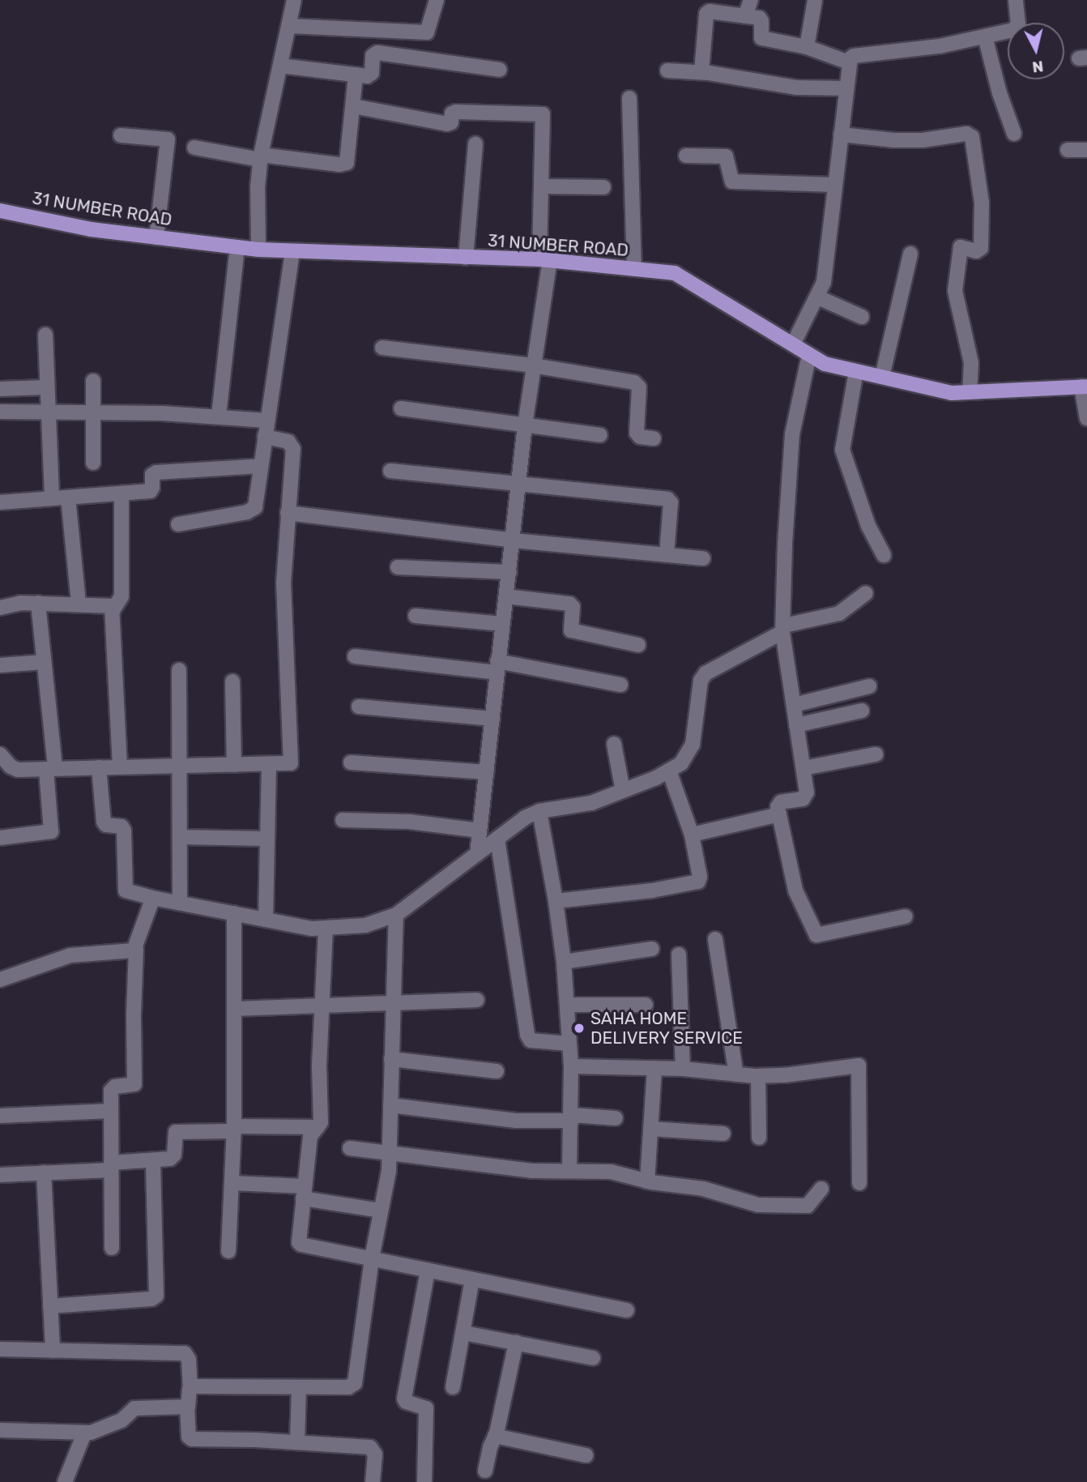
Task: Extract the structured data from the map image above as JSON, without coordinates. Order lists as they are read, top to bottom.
{
  "streets": {
    "main road": ["31 NUMBER ROAD"]
  },
  "places": ["SAHA HOME DELIVERY SERVICE"],
  "north": "bottom"
}
